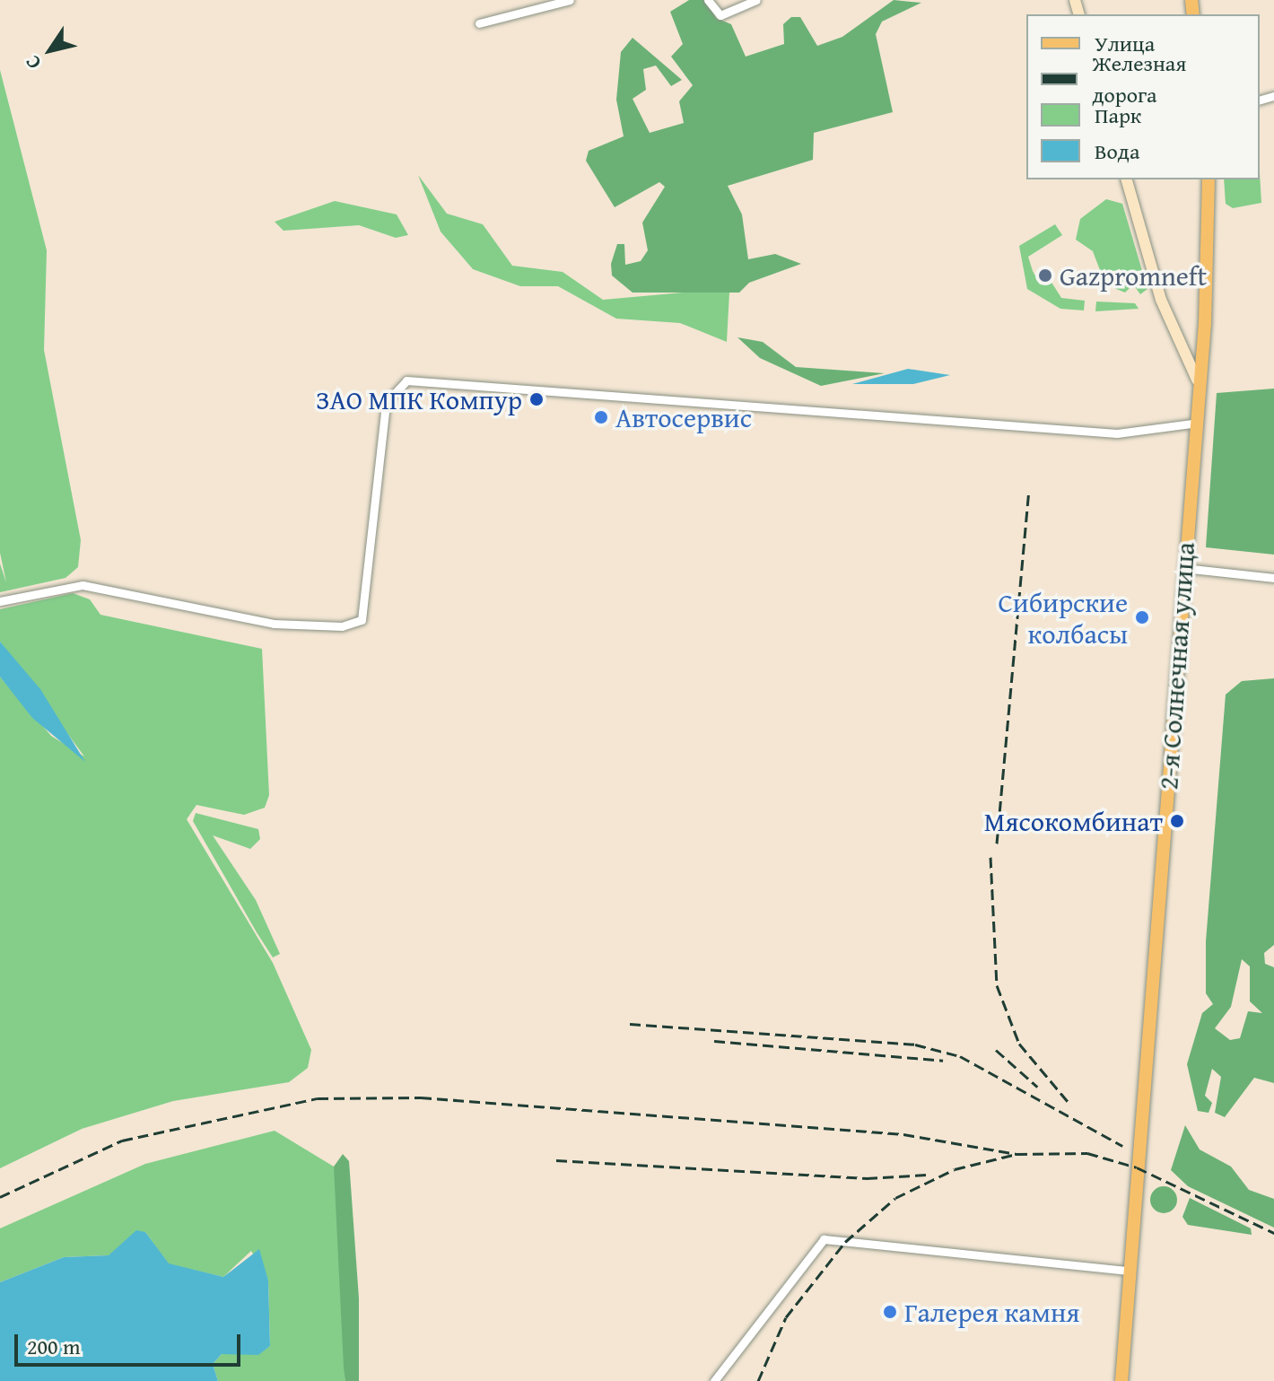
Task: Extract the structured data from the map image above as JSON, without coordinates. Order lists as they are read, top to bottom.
{
  "streets": {
    "main road": ["2-я Солнечная улица"]
  },
  "places": [
    "Gazpromneft",
    "ЗАО МПК Компур",
    "Автосервис",
    "Сибирские колбасы",
    "Мясокомбинат",
    "Галерея камня"
  ],
  "legend": [
    "Улица",
    "Железная дорога",
    "Парк",
    "Вода"
  ],
  "scale_bar": "200 m",
  "north": "bottom left"
}
